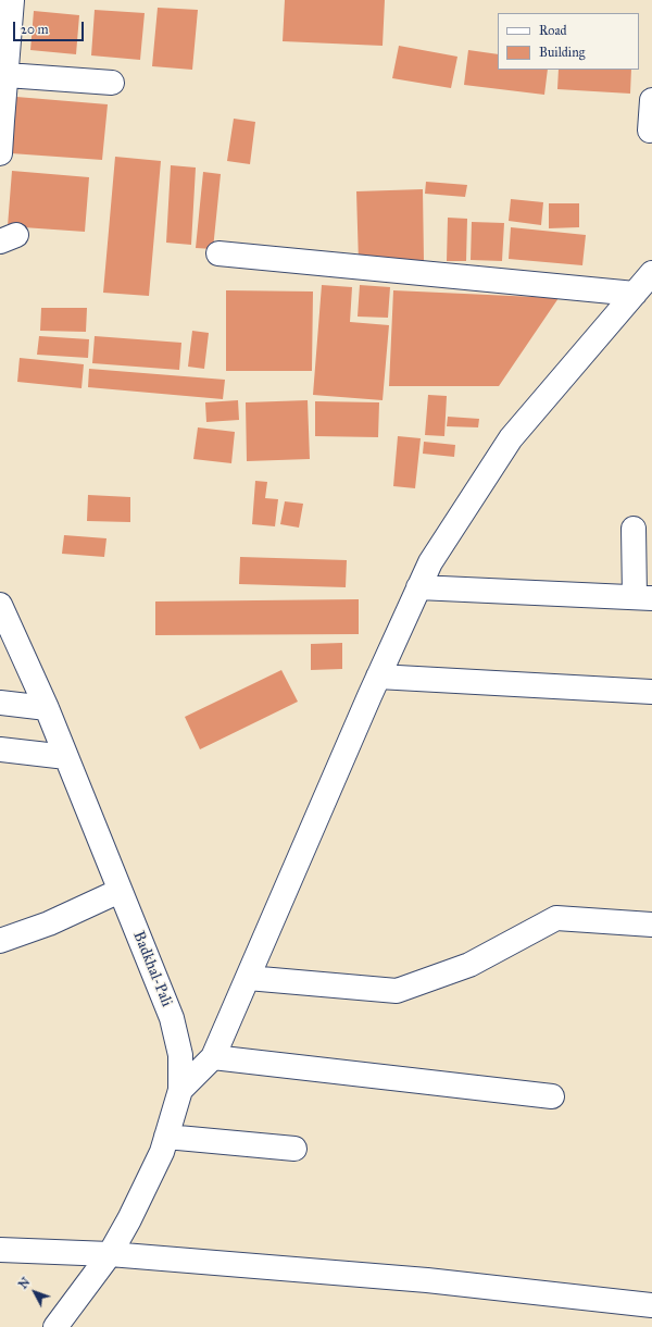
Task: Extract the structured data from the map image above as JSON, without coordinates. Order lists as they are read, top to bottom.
{
  "streets": {
    "street": ["Badkhal-Pali"]
  },
  "legend": ["Road", "Building"],
  "scale_bar": "20 m",
  "north": "top left"
}
